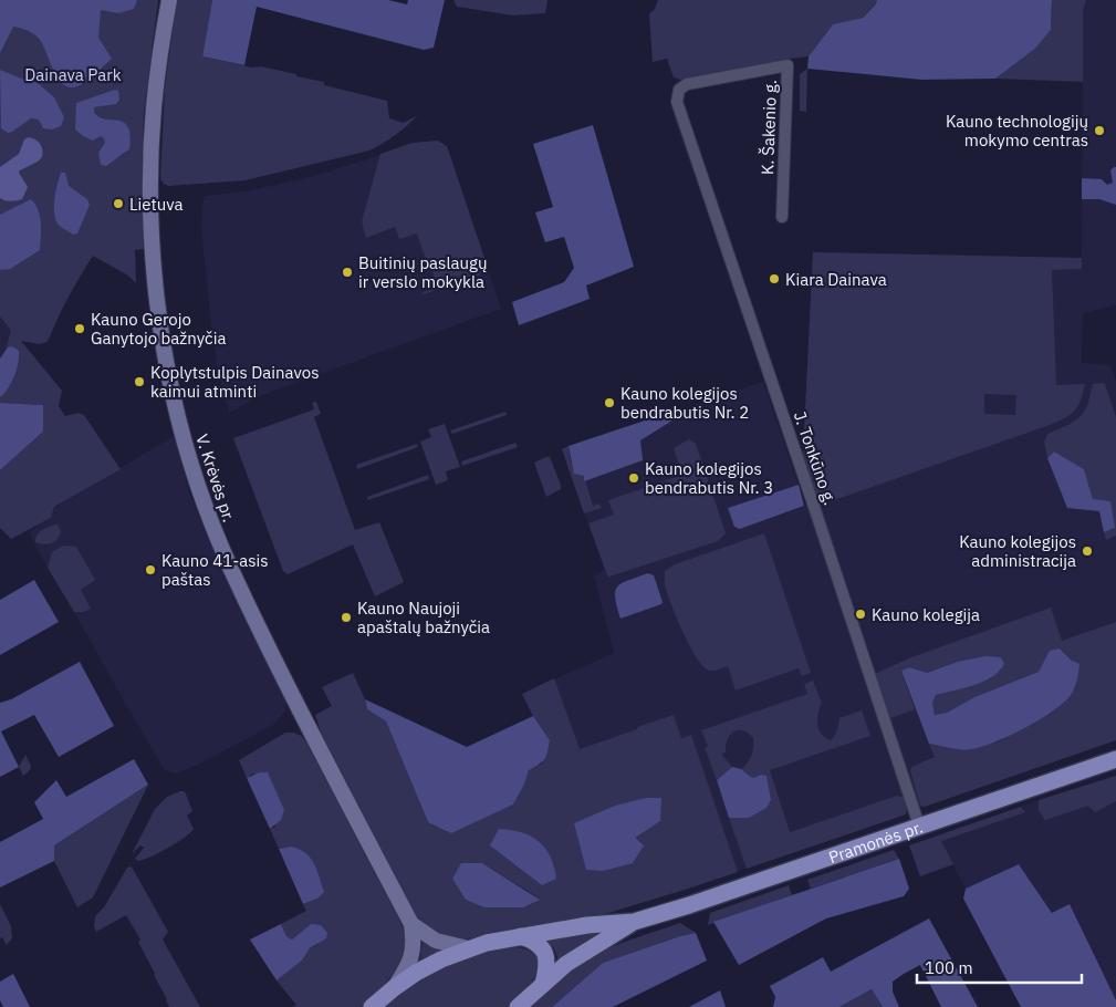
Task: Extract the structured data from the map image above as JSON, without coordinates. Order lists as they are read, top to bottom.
{
  "streets": {
    "main road": ["V. Krėvės pr.", "Pramonės pr."],
    "street": ["K. Šakenio g.", "J. Tonkūno g."]
  },
  "crossings": [
    ["K. Šakenio g.", "J. Tonkūno g."],
    ["J. Tonkūno g.", "Pramonės pr."],
    ["V. Krėvės pr.", "Pramonės pr."]
  ],
  "parks": ["Dainava Park"],
  "places": [
    "Kauno technologijų mokymo centras",
    "Lietuva",
    "Buitinių paslaugų ir verslo mokykla",
    "Kiara Dainava",
    "Kauno Gerojo Ganytojo bažnyčia",
    "Koplytstulpis Dainavos kaimui atminti",
    "Kauno kolegijos bendrabutis Nr. 2",
    "Kauno kolegijos bendrabutis Nr. 3",
    "Kauno kolegijos administracija",
    "Kauno 41-asis paštas",
    "Kauno kolegija",
    "Kauno Naujoji apaštalų bažnyčia"
  ],
  "scale_bar": "100 m"
}
